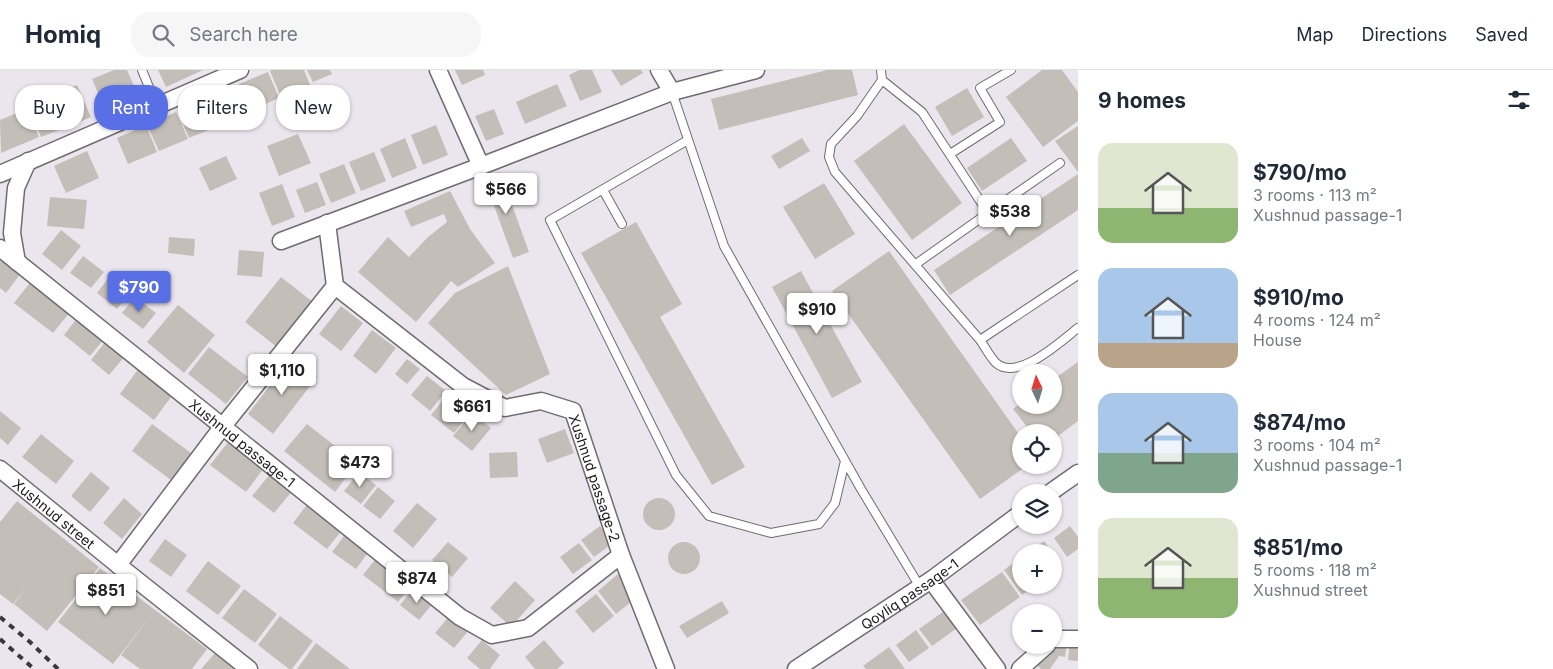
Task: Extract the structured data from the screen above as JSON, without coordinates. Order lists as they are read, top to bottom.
{
  "streets": {
    "street": [
      "Xushnud passage-1",
      "Xushnud passage-2",
      "Xushnud street",
      "Qoyliq passage-1"
    ]
  },
  "crossings": [
    ["Xushnud passage-1", "Xushnud passage-2"]
  ],
  "north": "top",
  "page": {
    "header": "Homiq",
    "search": "Search here",
    "nav": ["Map", "Directions", "Saved"],
    "heading": "9 homes",
    "chip": [
      "Buy",
      "Rent",
      "Filters",
      "New"
    ],
    "list": [
      {
        "name": "$790/mo",
        "note": "3 rooms · 113 m² · Xushnud passage-1"
      },
      {
        "name": "$910/mo",
        "note": "4 rooms · 124 m² · House"
      },
      {
        "name": "$874/mo",
        "note": "3 rooms · 104 m² · Xushnud passage-1"
      },
      {
        "name": "$851/mo",
        "note": "5 rooms · 118 m² · Xushnud street"
      }
    ],
    "price": [
      "$566",
      "$538",
      "$790",
      "$910",
      "$1,110",
      "$661",
      "$473",
      "$874",
      "$851"
    ],
    "map_buttons": ["+", "−"]
  }
}
